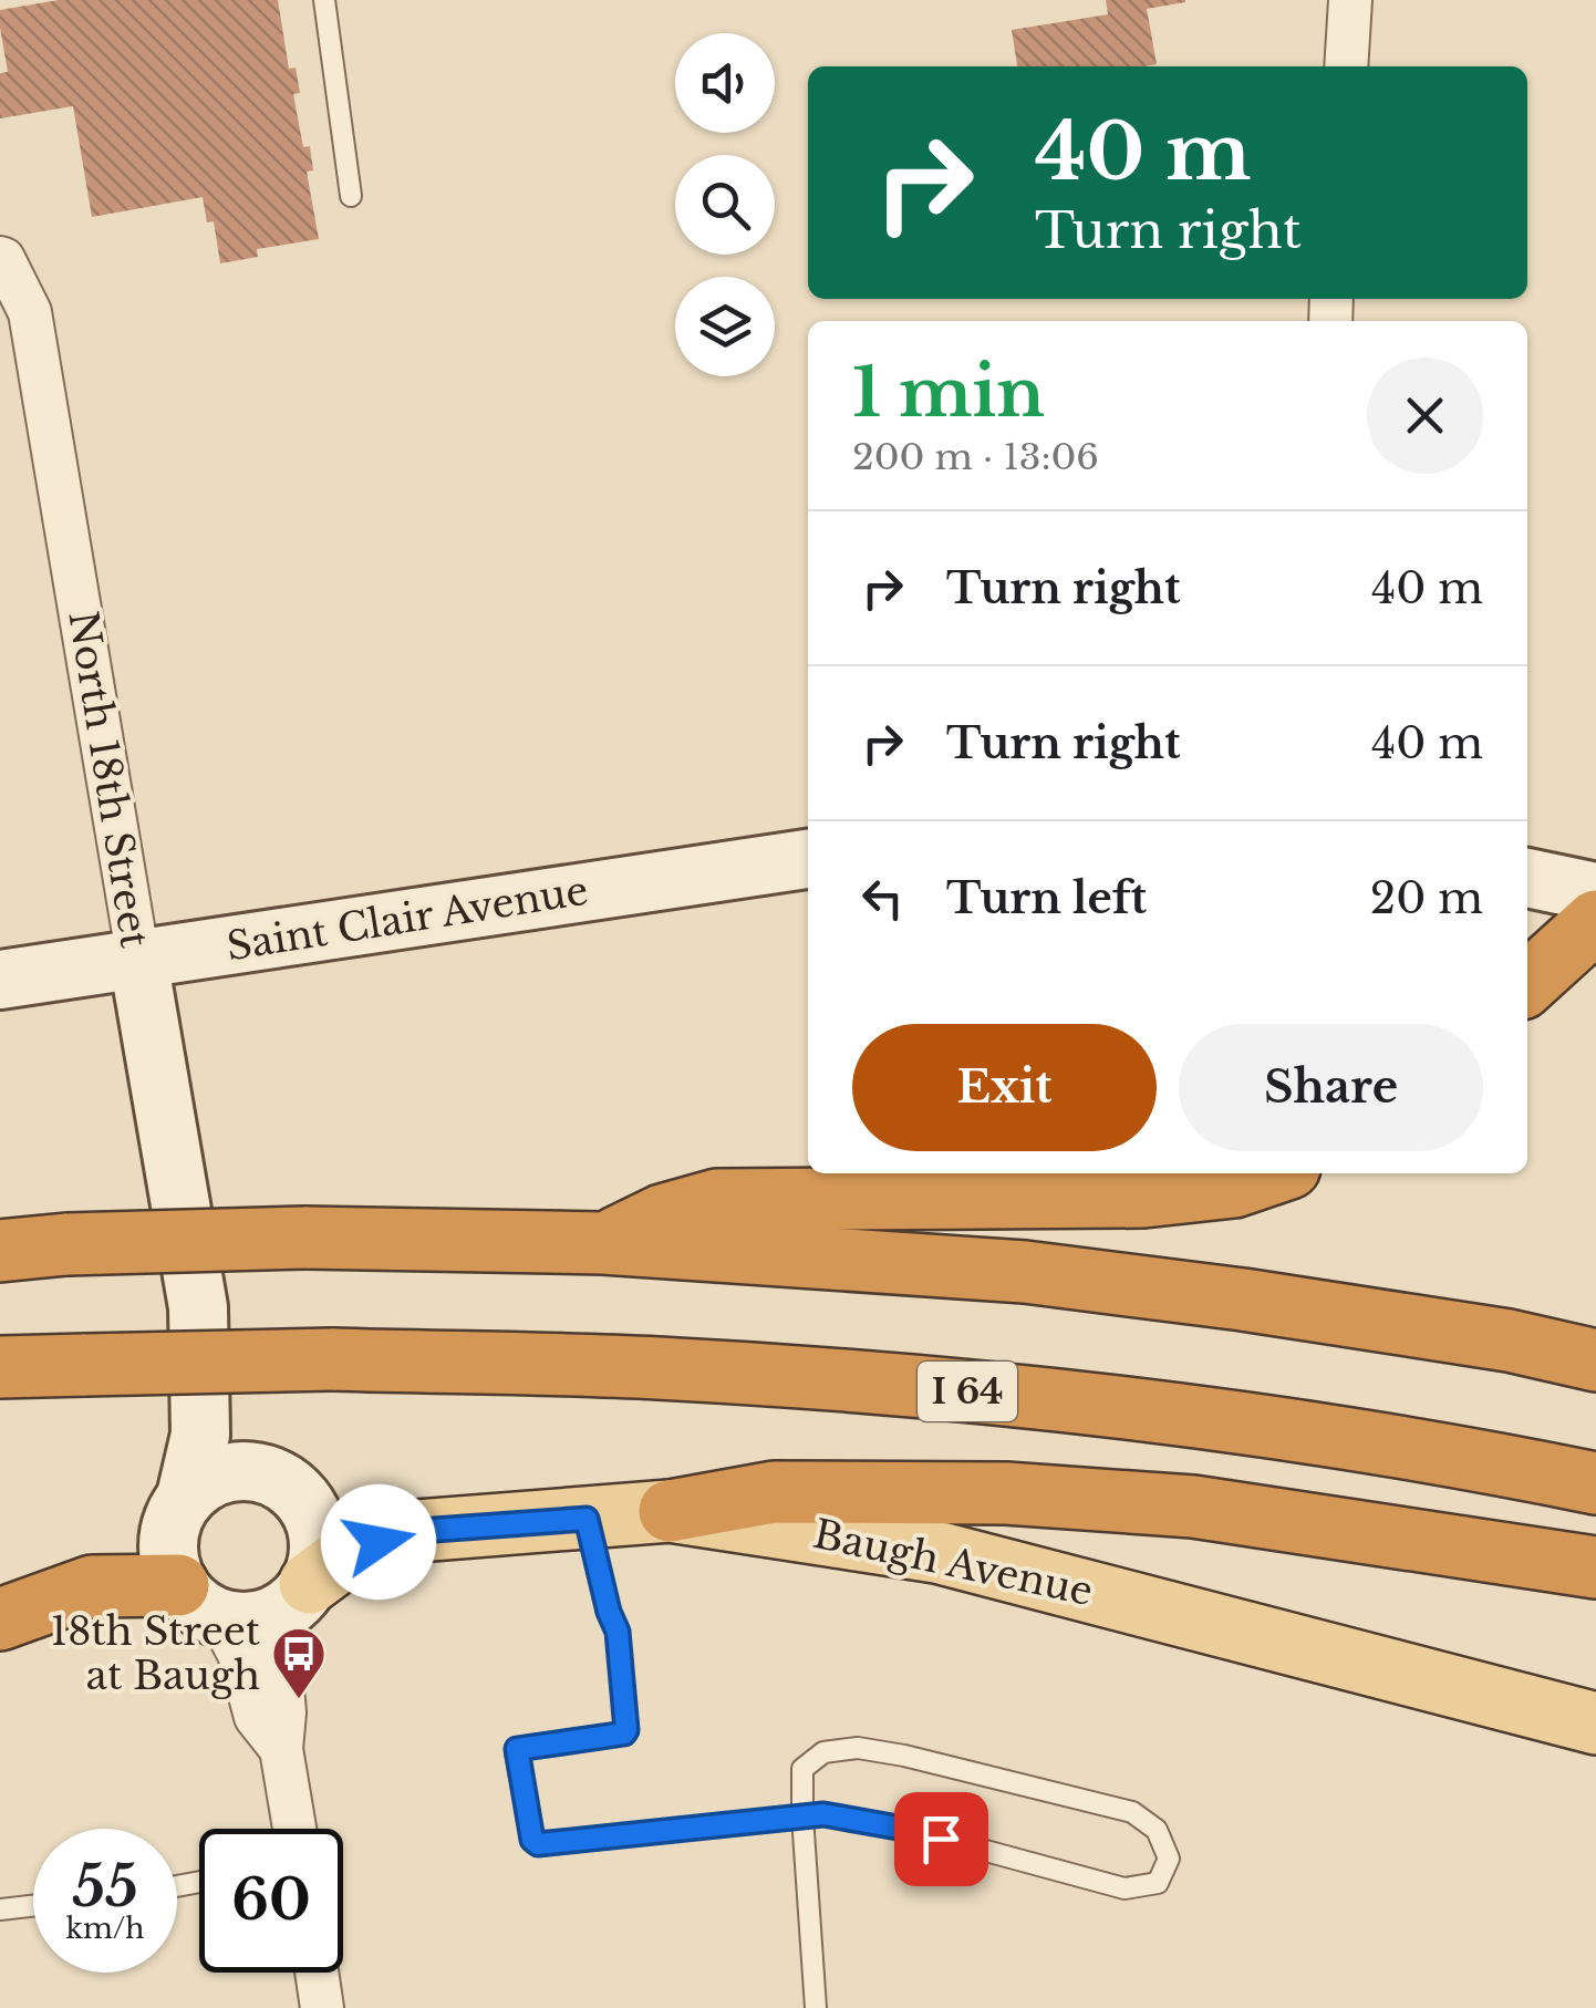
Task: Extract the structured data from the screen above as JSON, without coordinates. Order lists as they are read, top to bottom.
{
  "streets": {
    "highway": ["I 64"],
    "main road": ["North 18th Street", "Saint Clair Avenue", "Baugh Avenue"]
  },
  "crossings": [
    ["North 18th Street", "Saint Clair Avenue"],
    ["North 18th Street", "Baugh Avenue"]
  ],
  "places": {
    "bus stop": ["18th Street at Baugh"]
  },
  "page": {
    "turn": ["40 m", "Turn right"],
    "heading": ["1 min", "200 m · 13:06"],
    "list": [
      {
        "name": "Turn right",
        "value": "40 m"
      },
      {
        "name": "Turn right",
        "value": "40 m"
      },
      {
        "name": "Turn left",
        "value": "20 m"
      }
    ],
    "buttons": ["Exit", "Share"],
    "speed": "55 km/h",
    "limit": "60"
  }
}
